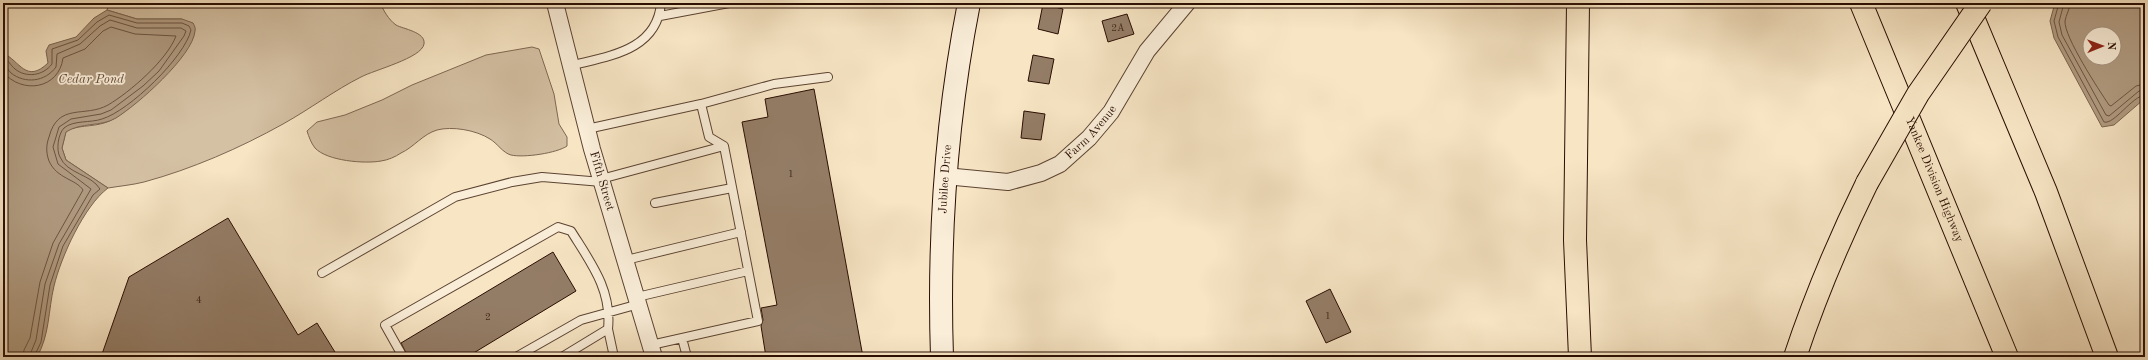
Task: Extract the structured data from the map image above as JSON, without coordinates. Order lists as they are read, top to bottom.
{
  "streets": {
    "highway": ["Yankee Division Highway"],
    "street": ["Farm Avenue", "Jubilee Drive", "Fifth Street"]
  },
  "crossings": [
    ["Farm Avenue", "Jubilee Drive"]
  ],
  "water": ["Cedar Pond"],
  "house_numbers": [
    "2A",
    "1",
    "4",
    "1",
    "2"
  ],
  "north": "right"
}
